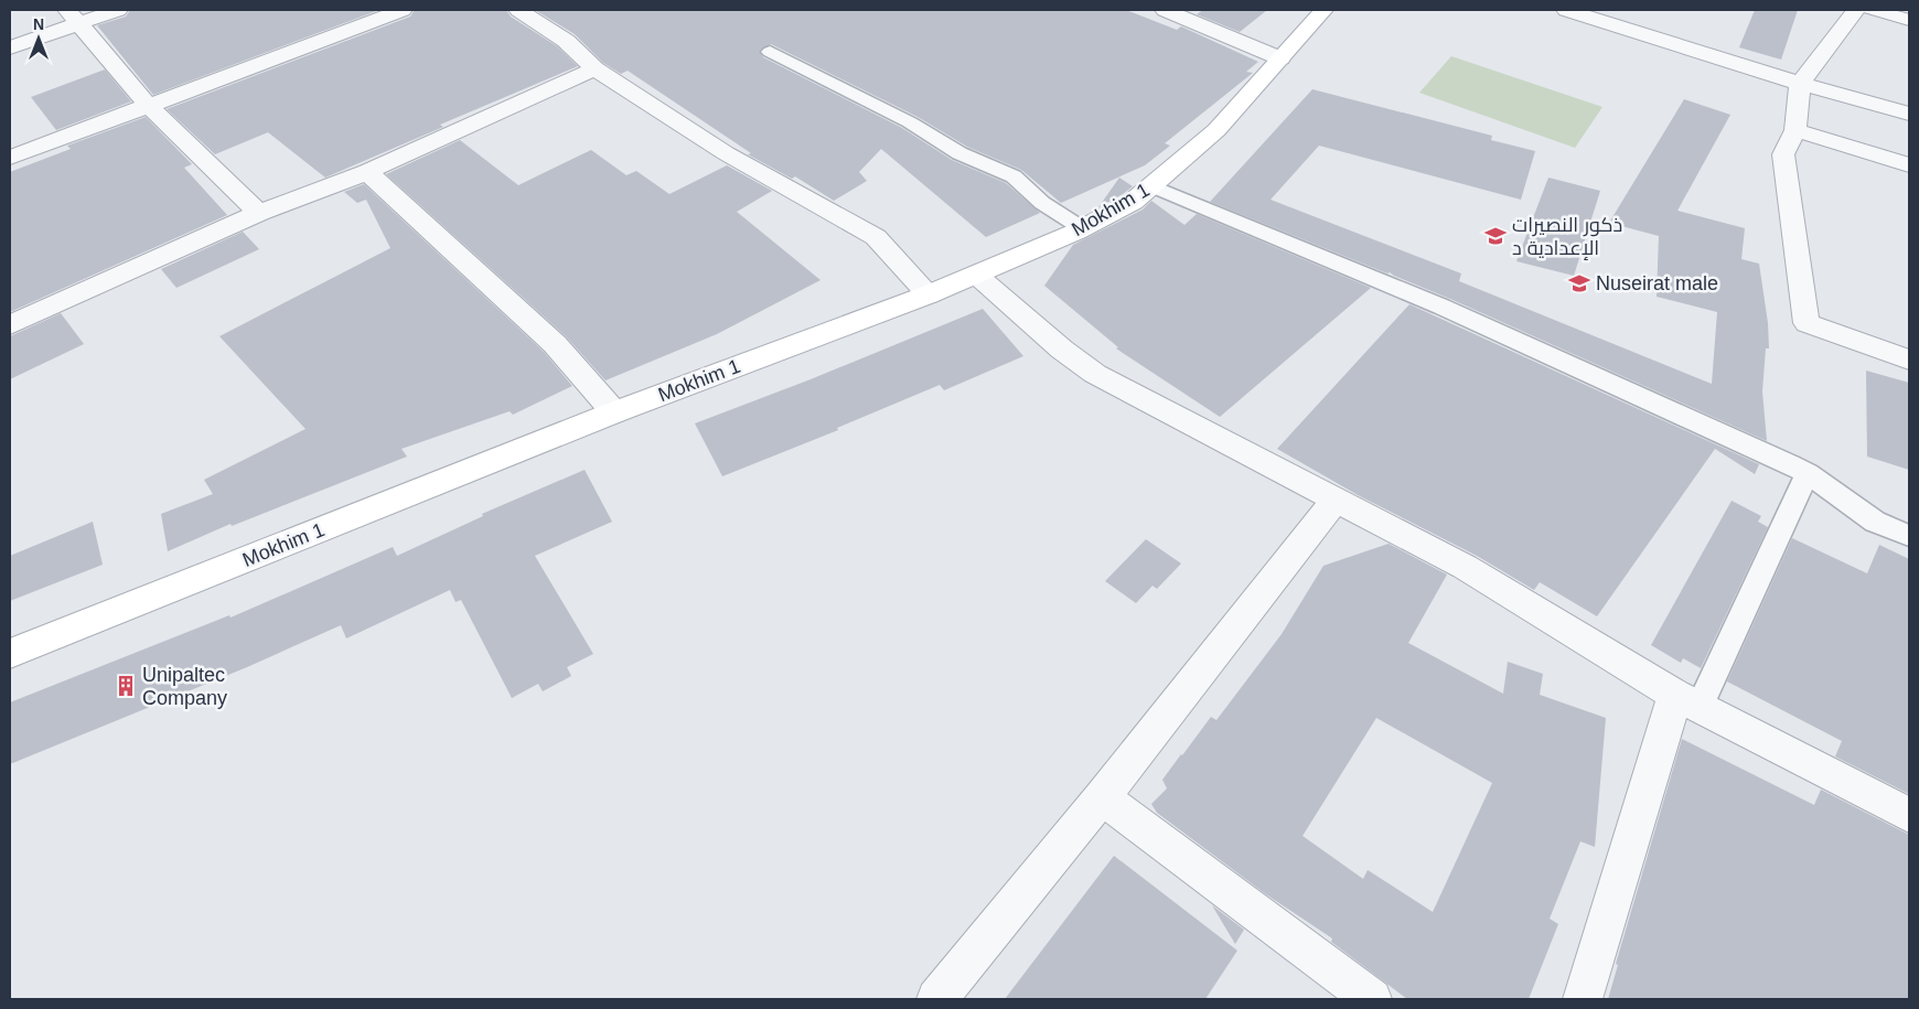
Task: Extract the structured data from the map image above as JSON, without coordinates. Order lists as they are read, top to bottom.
{
  "streets": {
    "street": ["Mokhim 1"]
  },
  "places": {
    "school or university": ["ذكور النصيرات الإعدادية د", "Nuseirat male"],
    "building": ["Unipaltec Company"]
  },
  "north": "top"
}
